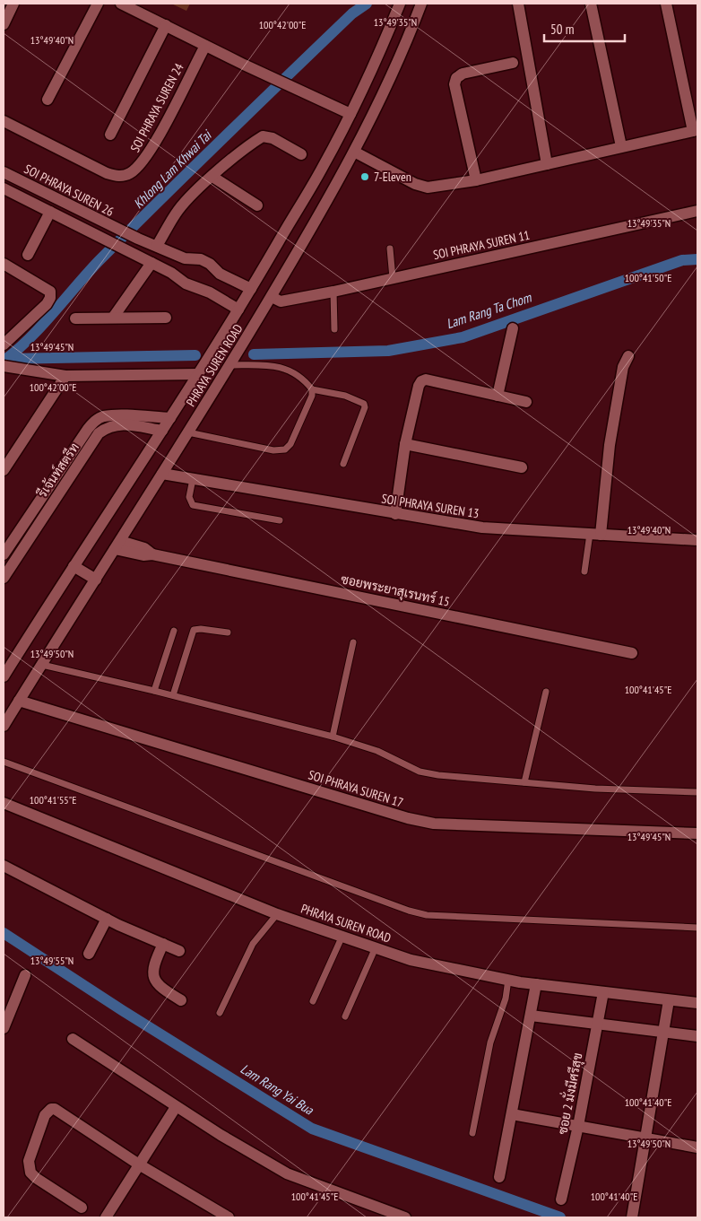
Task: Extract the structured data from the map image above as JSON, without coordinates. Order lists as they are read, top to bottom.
{
  "streets": {
    "street": [
      "SOI PHRAYA SUREN 24",
      "SOI PHRAYA SUREN 26",
      "SOI PHRAYA SUREN 11",
      "PHRAYA SUREN ROAD",
      "รีเจ้นท์สตรีท",
      "SOI PHRAYA SUREN 13",
      "ซอยพระยาสุเรนทร์ 15",
      "SOI PHRAYA SUREN 17",
      "ซอย 2 มั่งมีศรีสุข"
    ]
  },
  "crossings": [
    ["SOI PHRAYA SUREN 26", "PHRAYA SUREN ROAD"],
    ["SOI PHRAYA SUREN 11", "PHRAYA SUREN ROAD"],
    ["PHRAYA SUREN ROAD", "รีเจ้นท์สตรีท"],
    ["PHRAYA SUREN ROAD", "SOI PHRAYA SUREN 13"],
    ["PHRAYA SUREN ROAD", "ซอยพระยาสุเรนทร์ 15"],
    ["PHRAYA SUREN ROAD", "SOI PHRAYA SUREN 17"],
    ["PHRAYA SUREN ROAD", "ซอย 2 มั่งมีศรีสุข"]
  ],
  "water": ["Khlong Lam Khwai Tai", "Lam Rang Ta Chom", "Lam Rang Yai Bua"],
  "places": ["7-Eleven"],
  "scale_bar": "50 m",
  "coordinates": [
    "13°49'35\"N",
    "100°42'00\"E",
    "13°49'40\"N",
    "100°41'50\"E",
    "13°49'45\"N",
    "13°49'50\"N",
    "100°41'45\"E",
    "100°41'55\"E",
    "13°49'55\"N",
    "100°41'40\"E"
  ]
}
